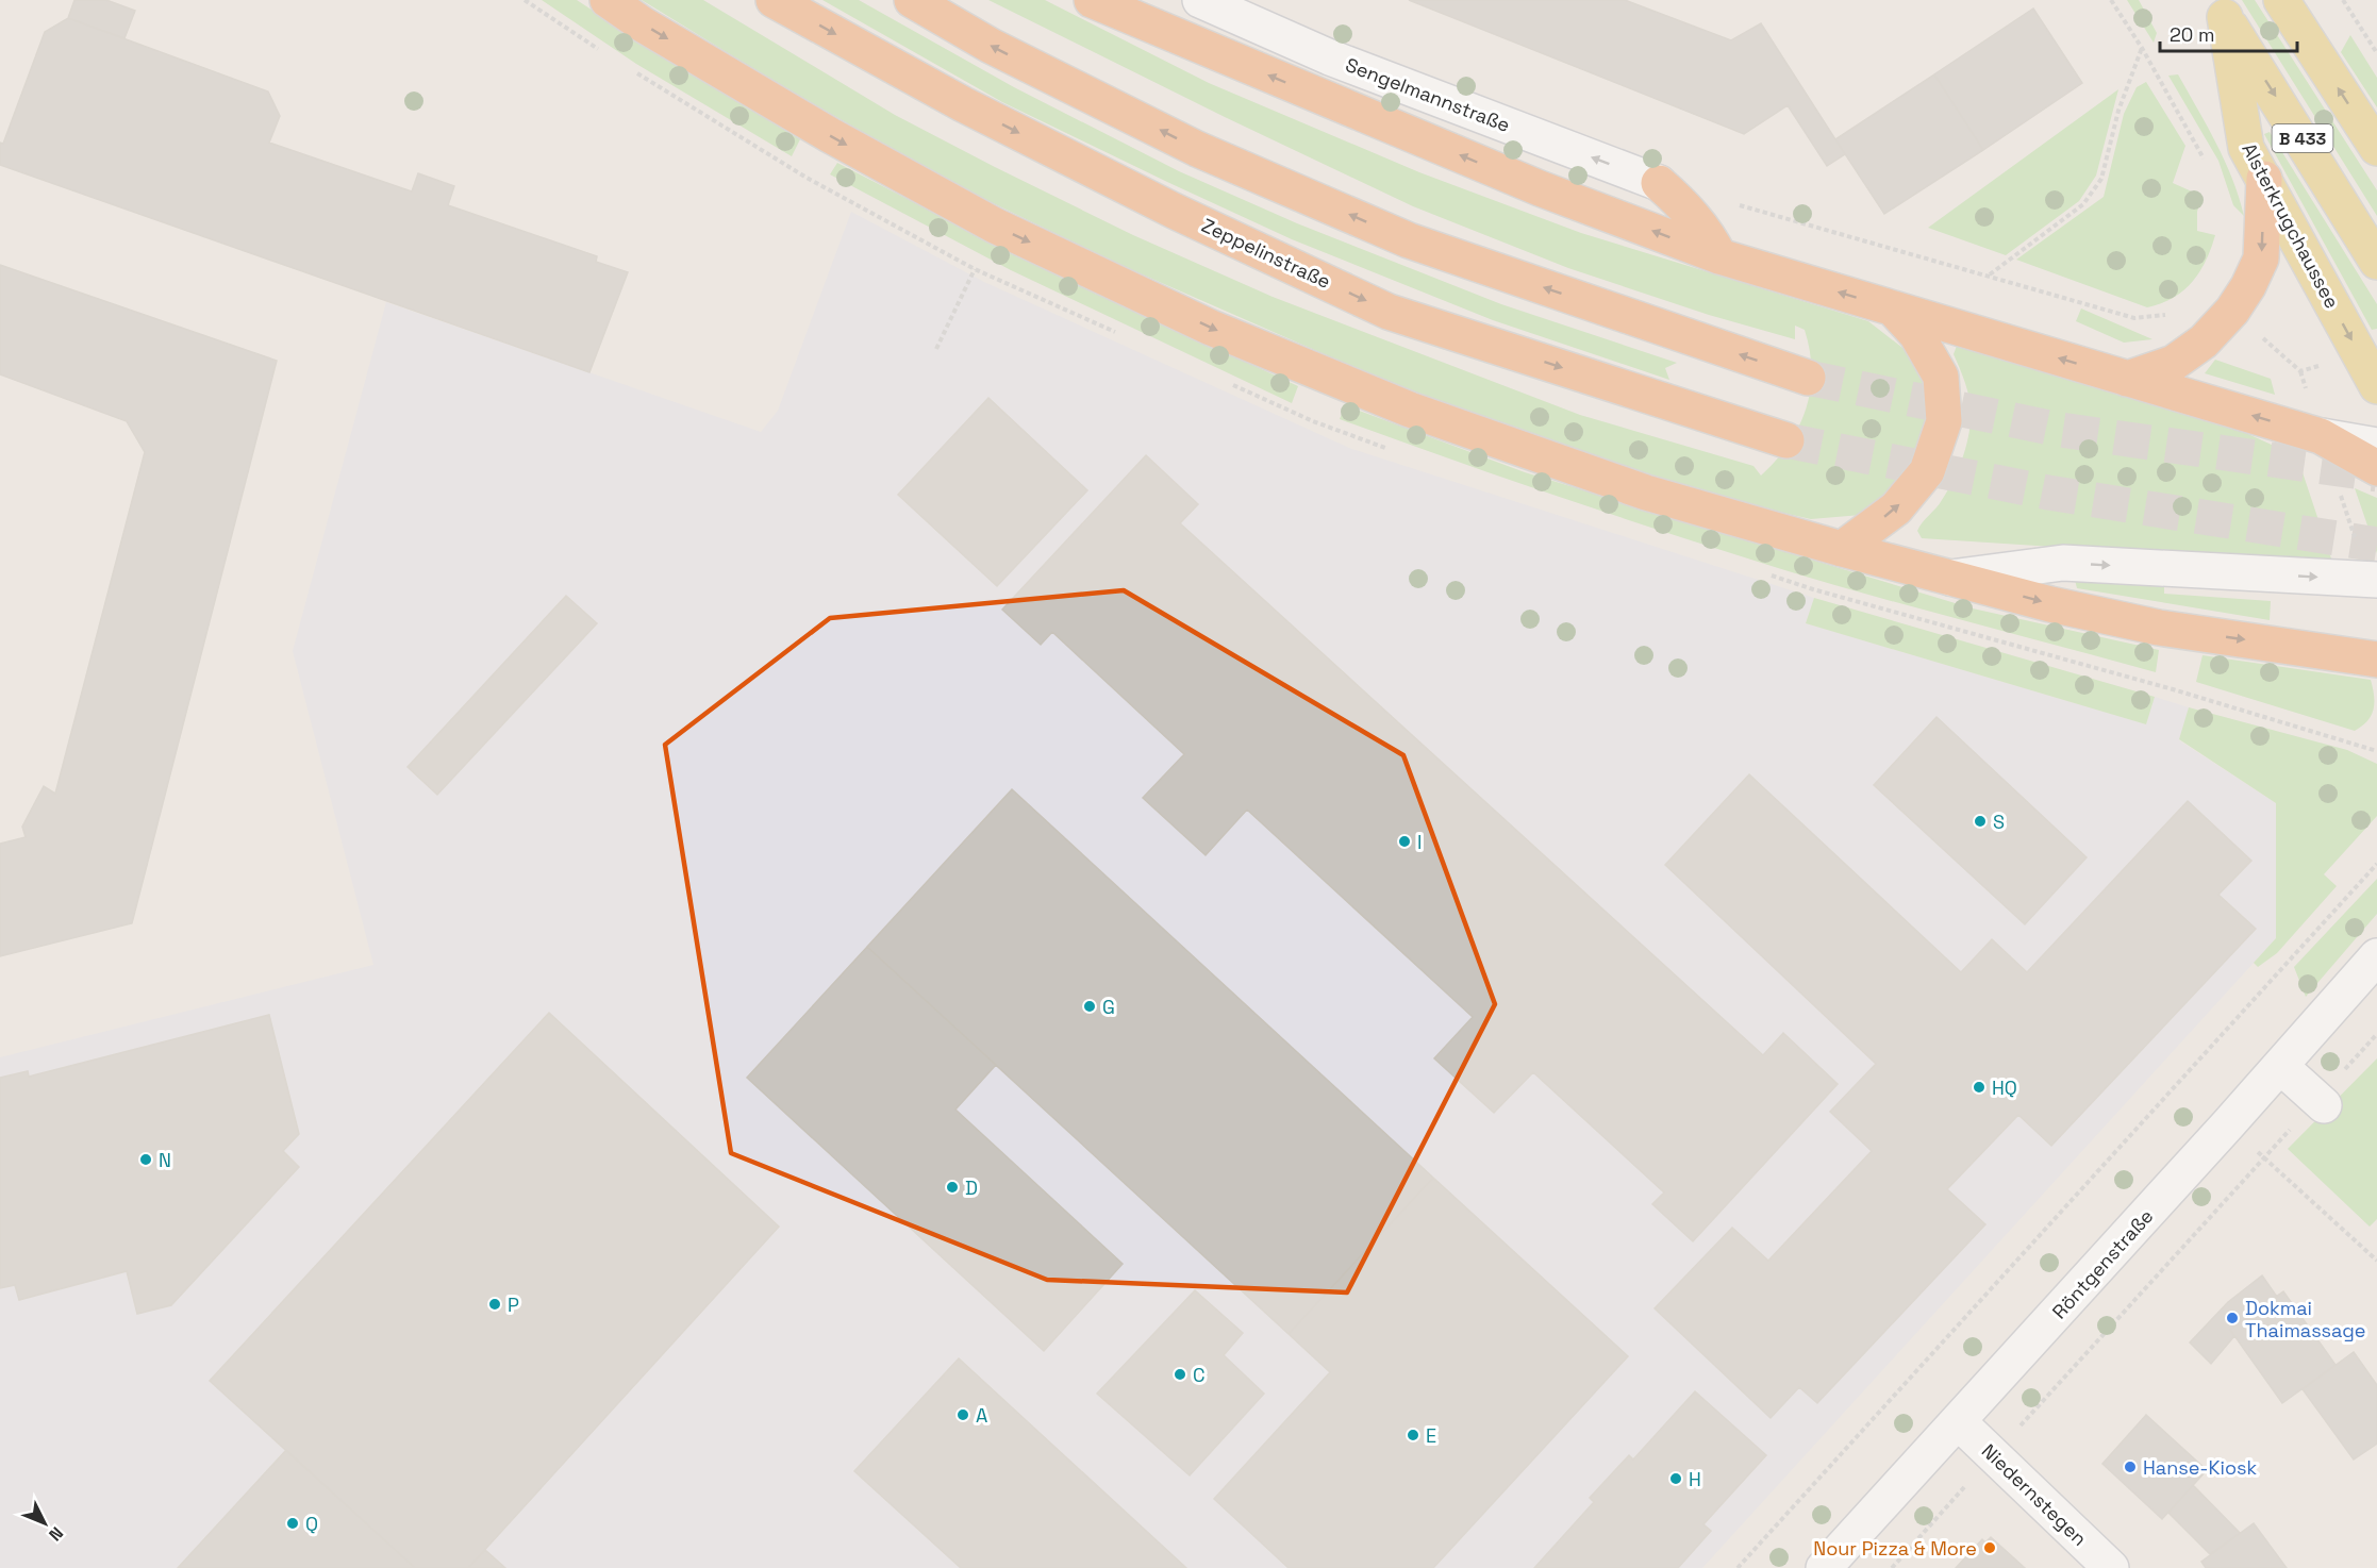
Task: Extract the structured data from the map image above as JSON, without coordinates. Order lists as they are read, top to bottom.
{
  "streets": {
    "highway": ["Zeppelinstraße"],
    "main road": ["B 433", "Alsterkrugchaussee"],
    "street": ["Sengelmannstraße", "Röntgenstraße", "Niedernstegen"]
  },
  "crossings": [
    ["Röntgenstraße", "Niedernstegen"]
  ],
  "one_way": ["Sengelmannstraße"],
  "places": [
    "S",
    "I",
    "G",
    "HQ",
    "N",
    "D",
    "P",
    "Dokmai Thaimassage",
    "C",
    "A",
    "E",
    "Hanse-Kiosk",
    "H",
    "Q",
    "Nour Pizza & More"
  ],
  "scale_bar": "20 m",
  "north": "bottom right"
}
